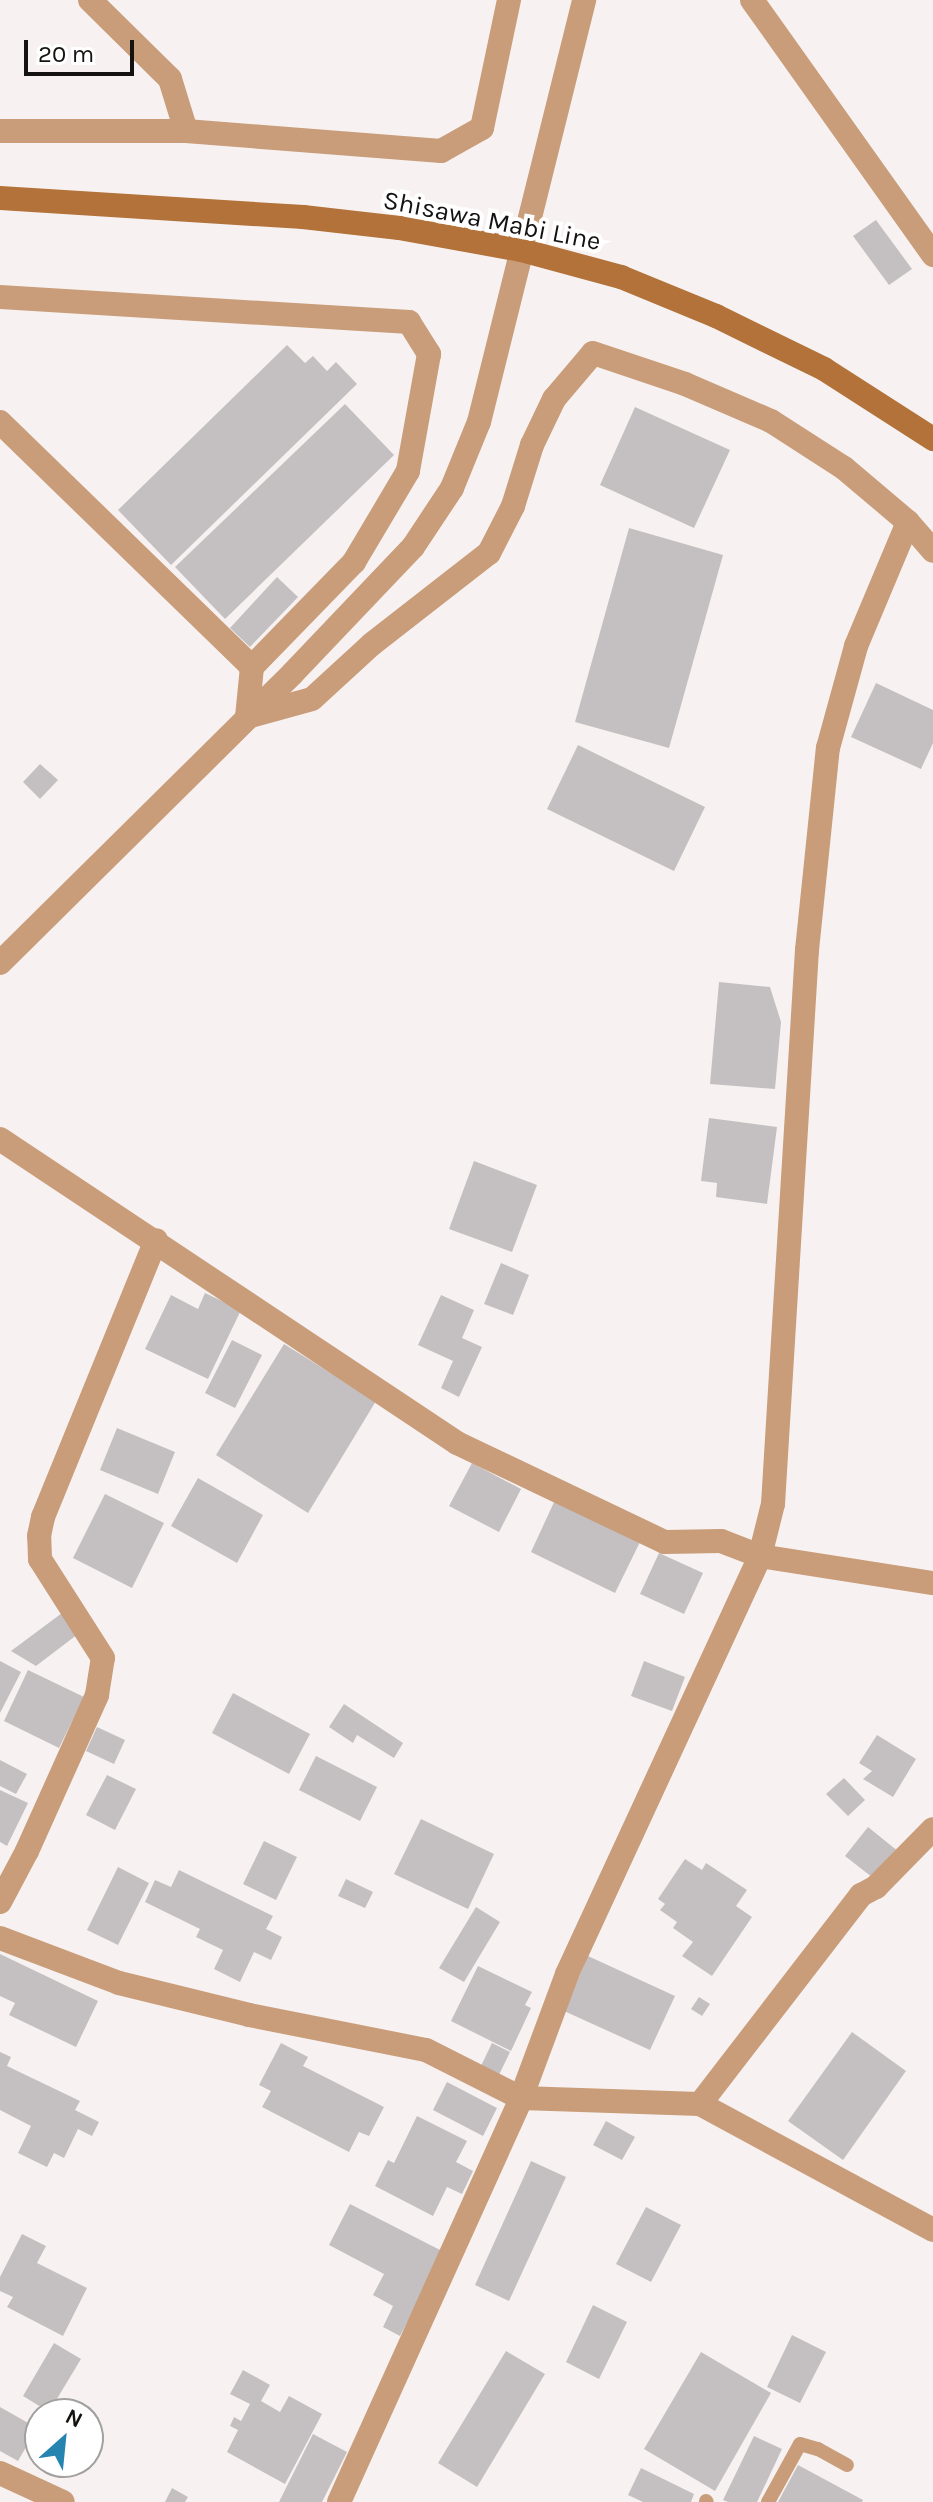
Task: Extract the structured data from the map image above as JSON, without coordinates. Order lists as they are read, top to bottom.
{
  "streets": {
    "main road": ["Shisawa Mabi Line"]
  },
  "scale_bar": "20 m",
  "north": "top right"
}
